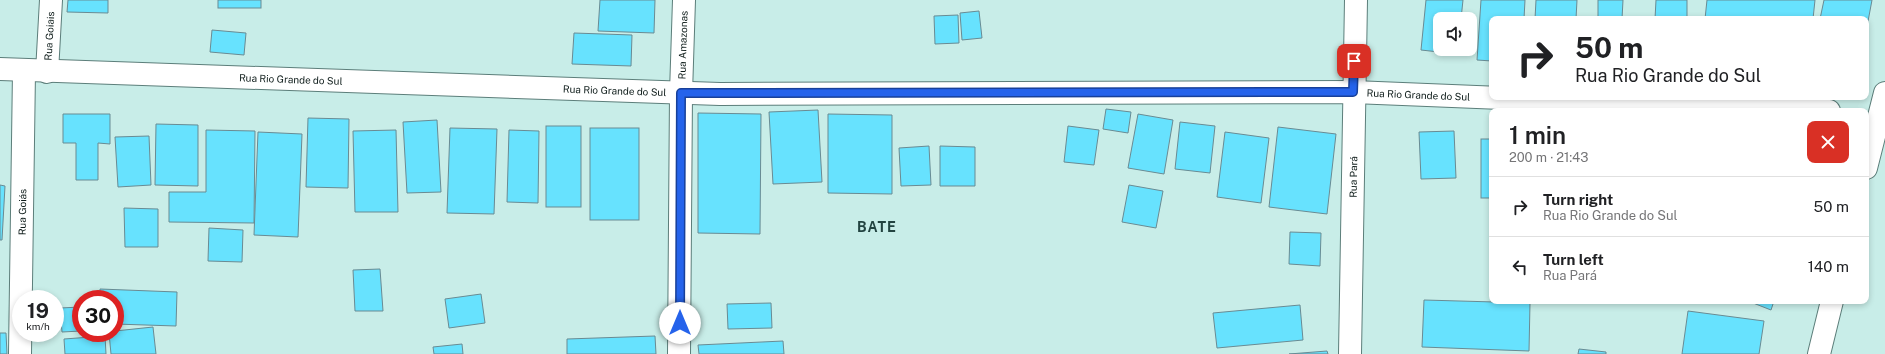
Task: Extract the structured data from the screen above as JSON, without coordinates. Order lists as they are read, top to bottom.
{
  "streets": {
    "street": [
      "Rua Goiais",
      "Rua Amazonas",
      "Rua Rio Grande do Sul",
      "Rua Pará",
      "Rua Goiás"
    ]
  },
  "crossings": [
    ["Rua Goiais", "Rua Rio Grande do Sul"],
    ["Rua Amazonas", "Rua Rio Grande do Sul"],
    ["Rua Rio Grande do Sul", "Rua Pará"],
    ["Rua Rio Grande do Sul", "Rua Goiás"]
  ],
  "districts": ["BATE"],
  "page": {
    "turn": ["50 m", "Rua Rio Grande do Sul"],
    "heading": ["1 min", "200 m · 21:43"],
    "list": [
      {
        "name": "Turn right",
        "note": "Rua Rio Grande do Sul",
        "value": "50 m"
      },
      {
        "name": "Turn left",
        "note": "Rua Pará",
        "value": "140 m"
      }
    ],
    "speed": "19 km/h",
    "limit": "30"
  }
}
